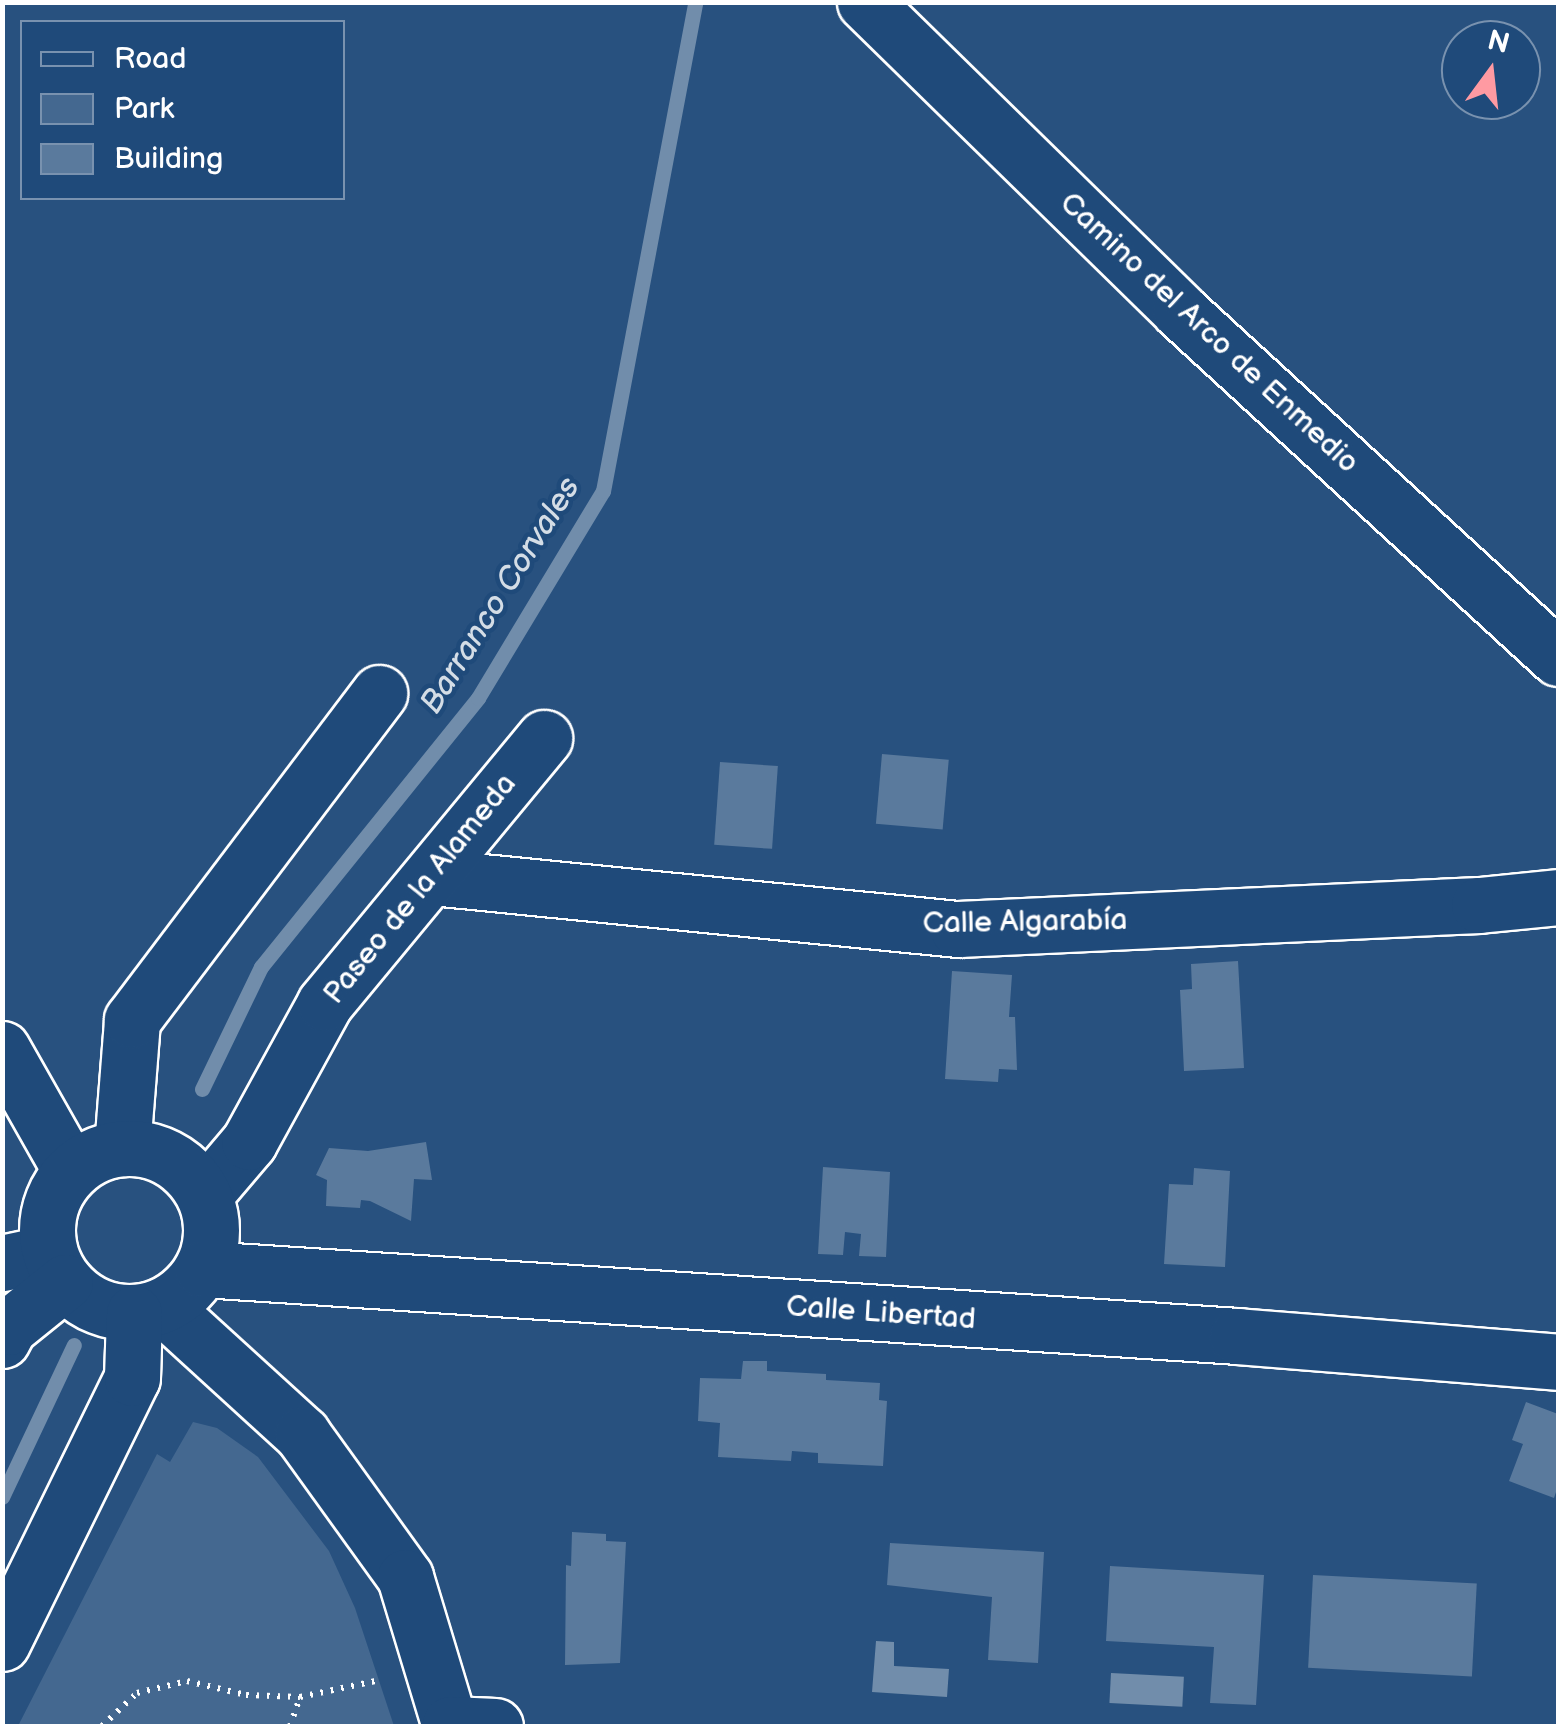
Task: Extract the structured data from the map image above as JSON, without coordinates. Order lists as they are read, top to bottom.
{
  "streets": {
    "street": [
      "Camino del Arco de Enmedio",
      "Paseo de la Alameda",
      "Calle Algarabía",
      "Calle Libertad"
    ]
  },
  "crossings": [
    ["Paseo de la Alameda", "Calle Algarabía"],
    ["Paseo de la Alameda", "Calle Libertad"]
  ],
  "water": ["Barranco Corvales"],
  "legend": ["Road", "Park", "Building"],
  "north": "top"
}
